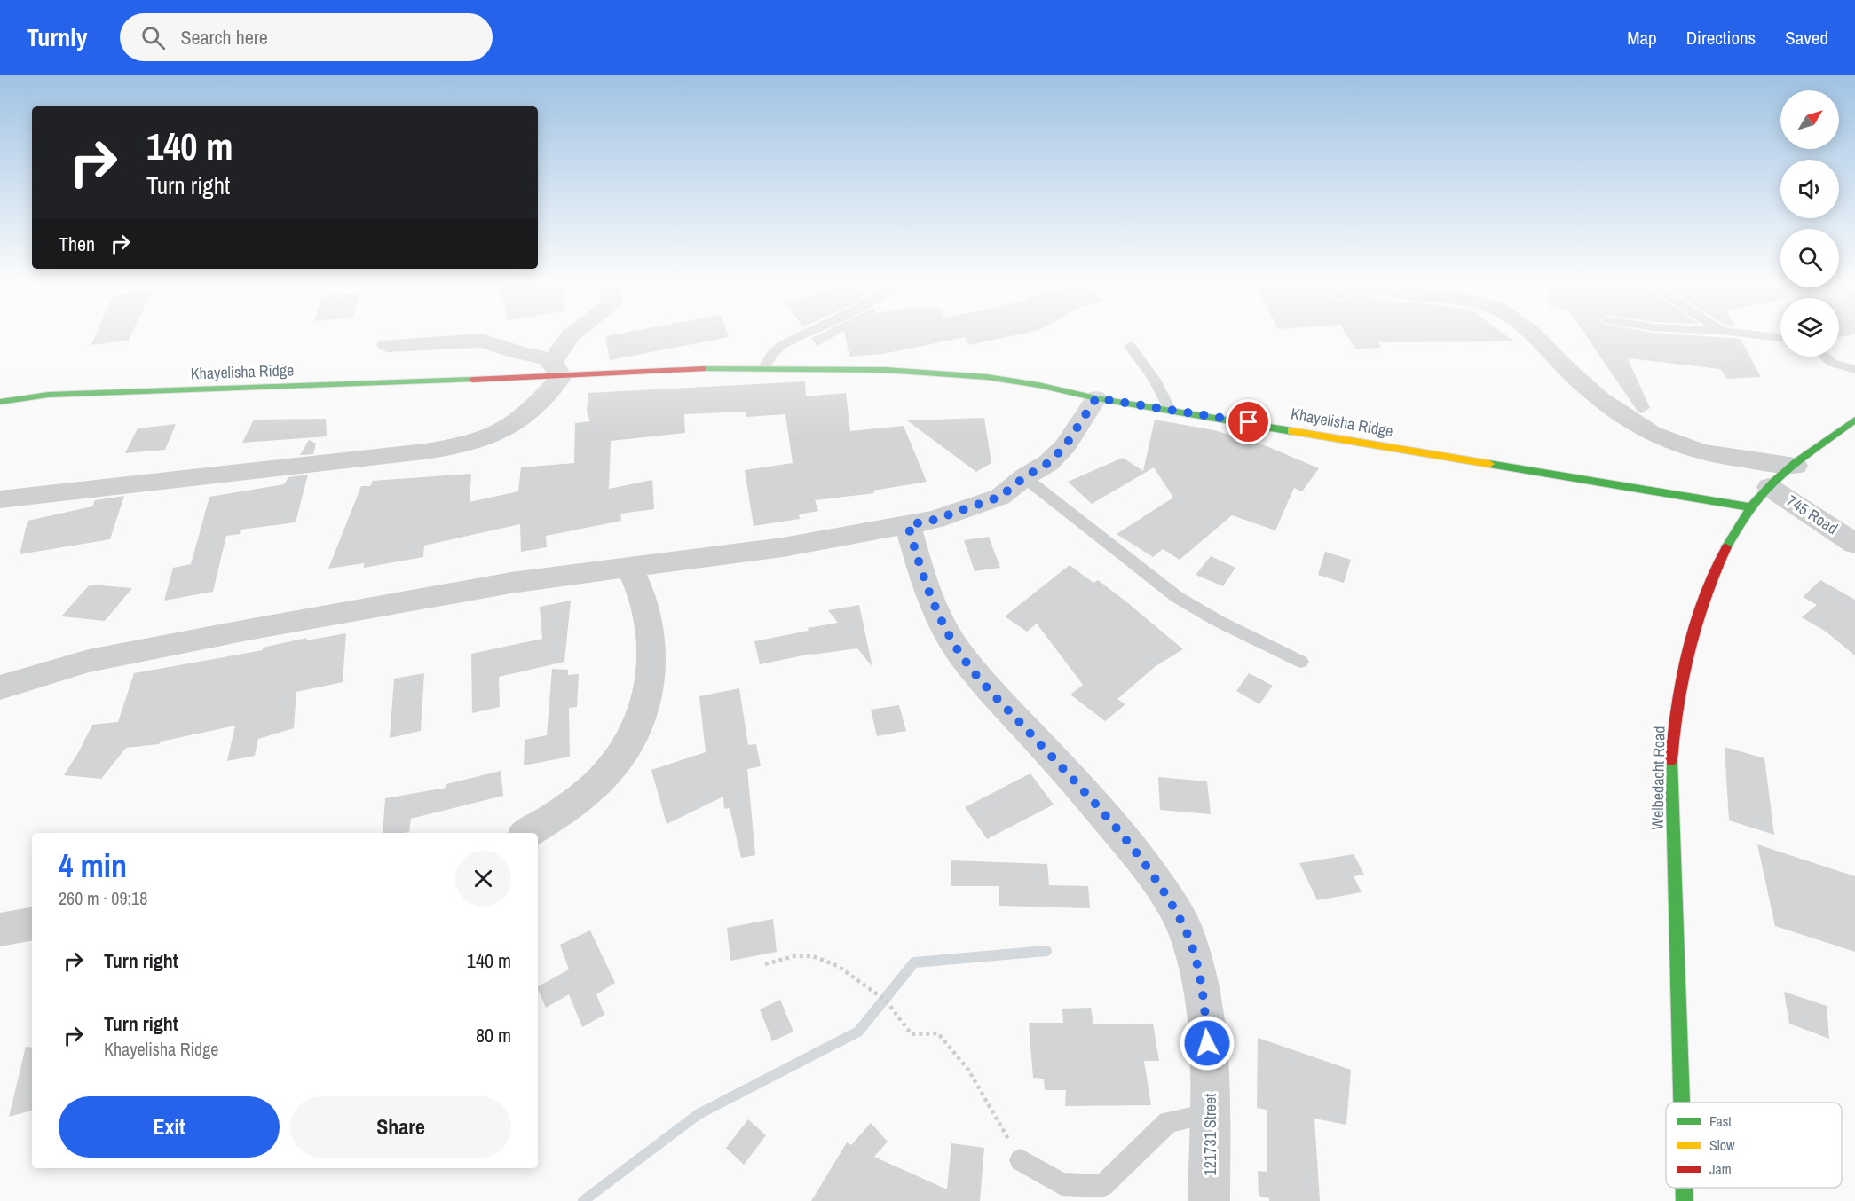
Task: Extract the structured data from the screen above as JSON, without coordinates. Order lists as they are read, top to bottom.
{
  "streets": {
    "street": [
      "Khayelisha Ridge",
      "745 Road",
      "Welbedacht Road",
      "121731 Street"
    ]
  },
  "crossings": [
    ["Khayelisha Ridge", "Welbedacht Road"],
    ["745 Road", "Welbedacht Road"]
  ],
  "legend": ["Fast", "Slow", "Jam"],
  "north": "top right",
  "page": {
    "header": "Turnly",
    "search": "Search here",
    "nav": ["Map", "Directions", "Saved"],
    "turn": ["140 m", "Turn right"],
    "then": "Then",
    "heading": ["4 min", "260 m · 09:18"],
    "list": [
      {
        "name": "Turn right",
        "value": "140 m"
      },
      {
        "name": "Turn right",
        "note": "Khayelisha Ridge",
        "value": "80 m"
      }
    ],
    "buttons": ["Exit", "Share"]
  }
}
